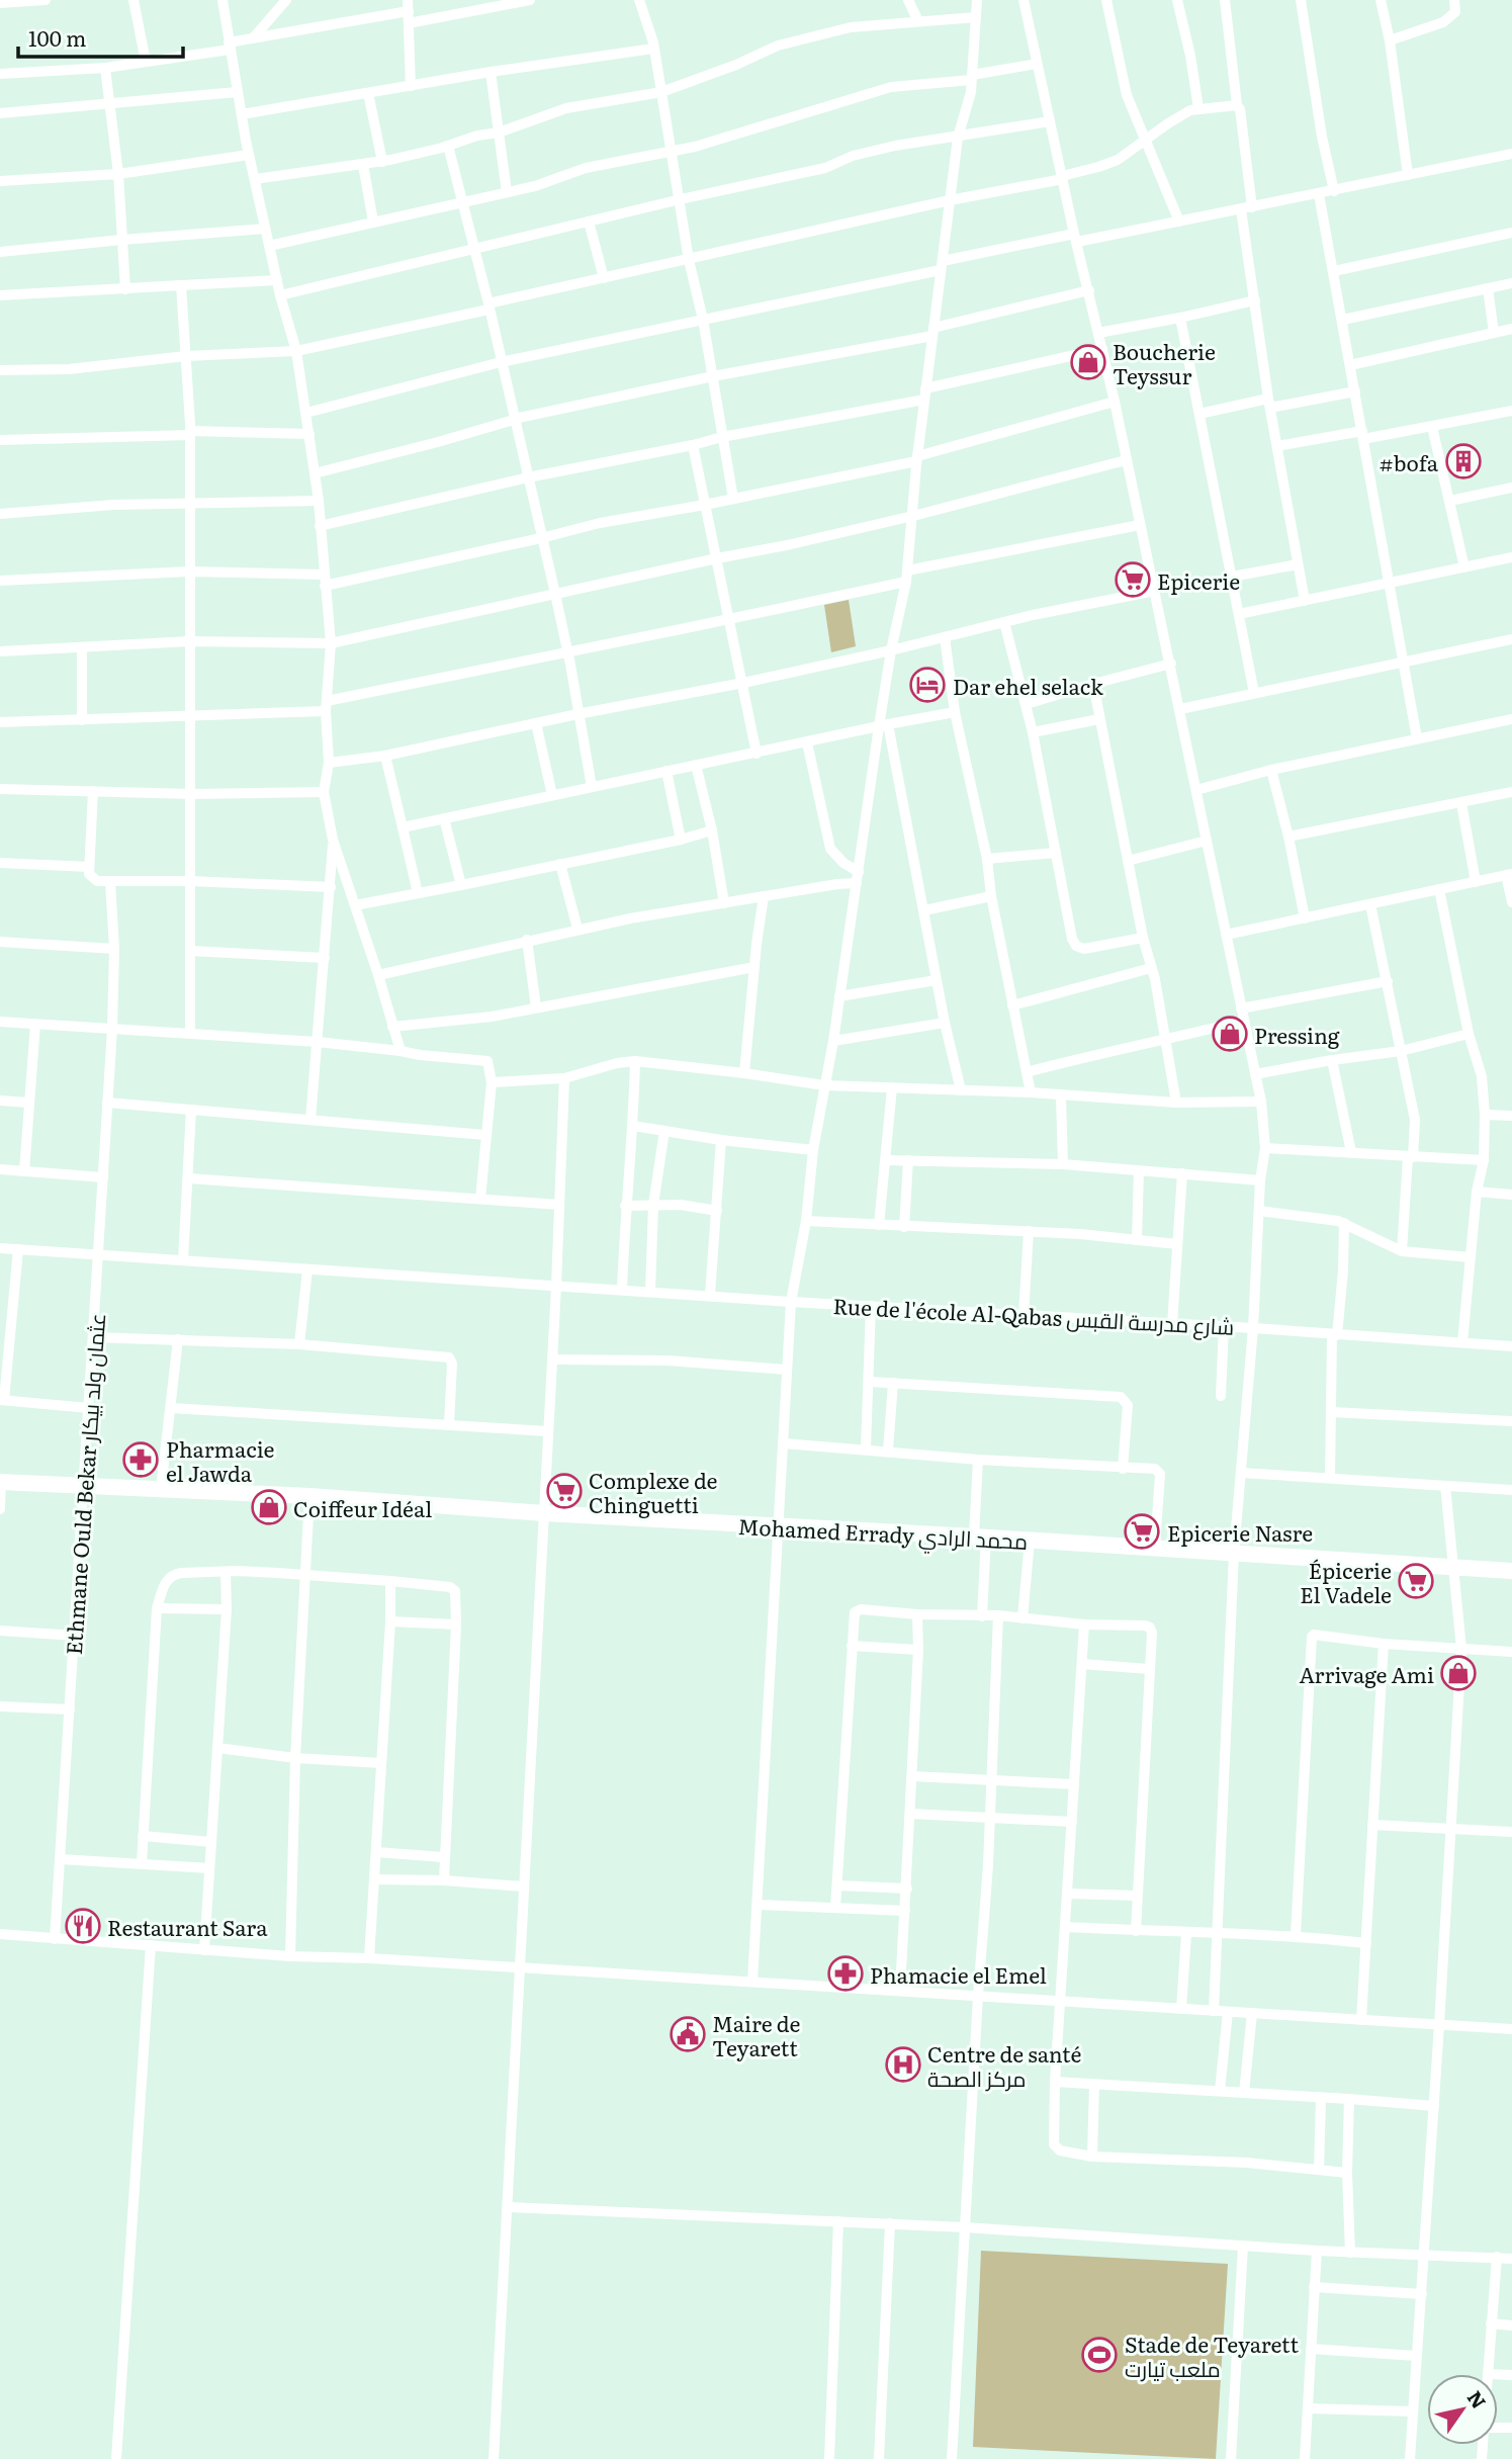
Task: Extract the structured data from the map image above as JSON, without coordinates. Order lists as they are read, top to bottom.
{
  "streets": {
    "street": ["Rue de l'école Al-Qabas شارع مدرسة القبس", "Ethmane Ould Bekar عثمان ولد بيكار", "Mohamed Errady محمد الرادي"]
  },
  "crossings": [
    ["Rue de l'école Al-Qabas شارع مدرسة القبس", "Ethmane Ould Bekar عثمان ولد بيكار"],
    ["Ethmane Ould Bekar عثمان ولد بيكار", "Mohamed Errady محمد الرادي"]
  ],
  "places": {
    "shop": [
      "Boucherie Teyssur",
      "Pressing",
      "Coiffeur Idéal",
      "Arrivage Ami"
    ],
    "building": ["#bofa"],
    "supermarket": [
      "Epicerie",
      "Complexe de Chinguetti",
      "Epicerie Nasre",
      "Épicerie El Vadele"
    ],
    "hotel": ["Dar ehel selack"],
    "pharmacy": ["Pharmacie el Jawda", "Phamacie el Emel"],
    "restaurant": ["Restaurant Sara"],
    "public building": ["Maire de Teyarett"],
    "hospital": ["Centre de santé مركز الصحة"],
    "sports": ["Stade de Teyarett ملعب تيارت"]
  },
  "scale_bar": "100 m",
  "north": "top right"
}
